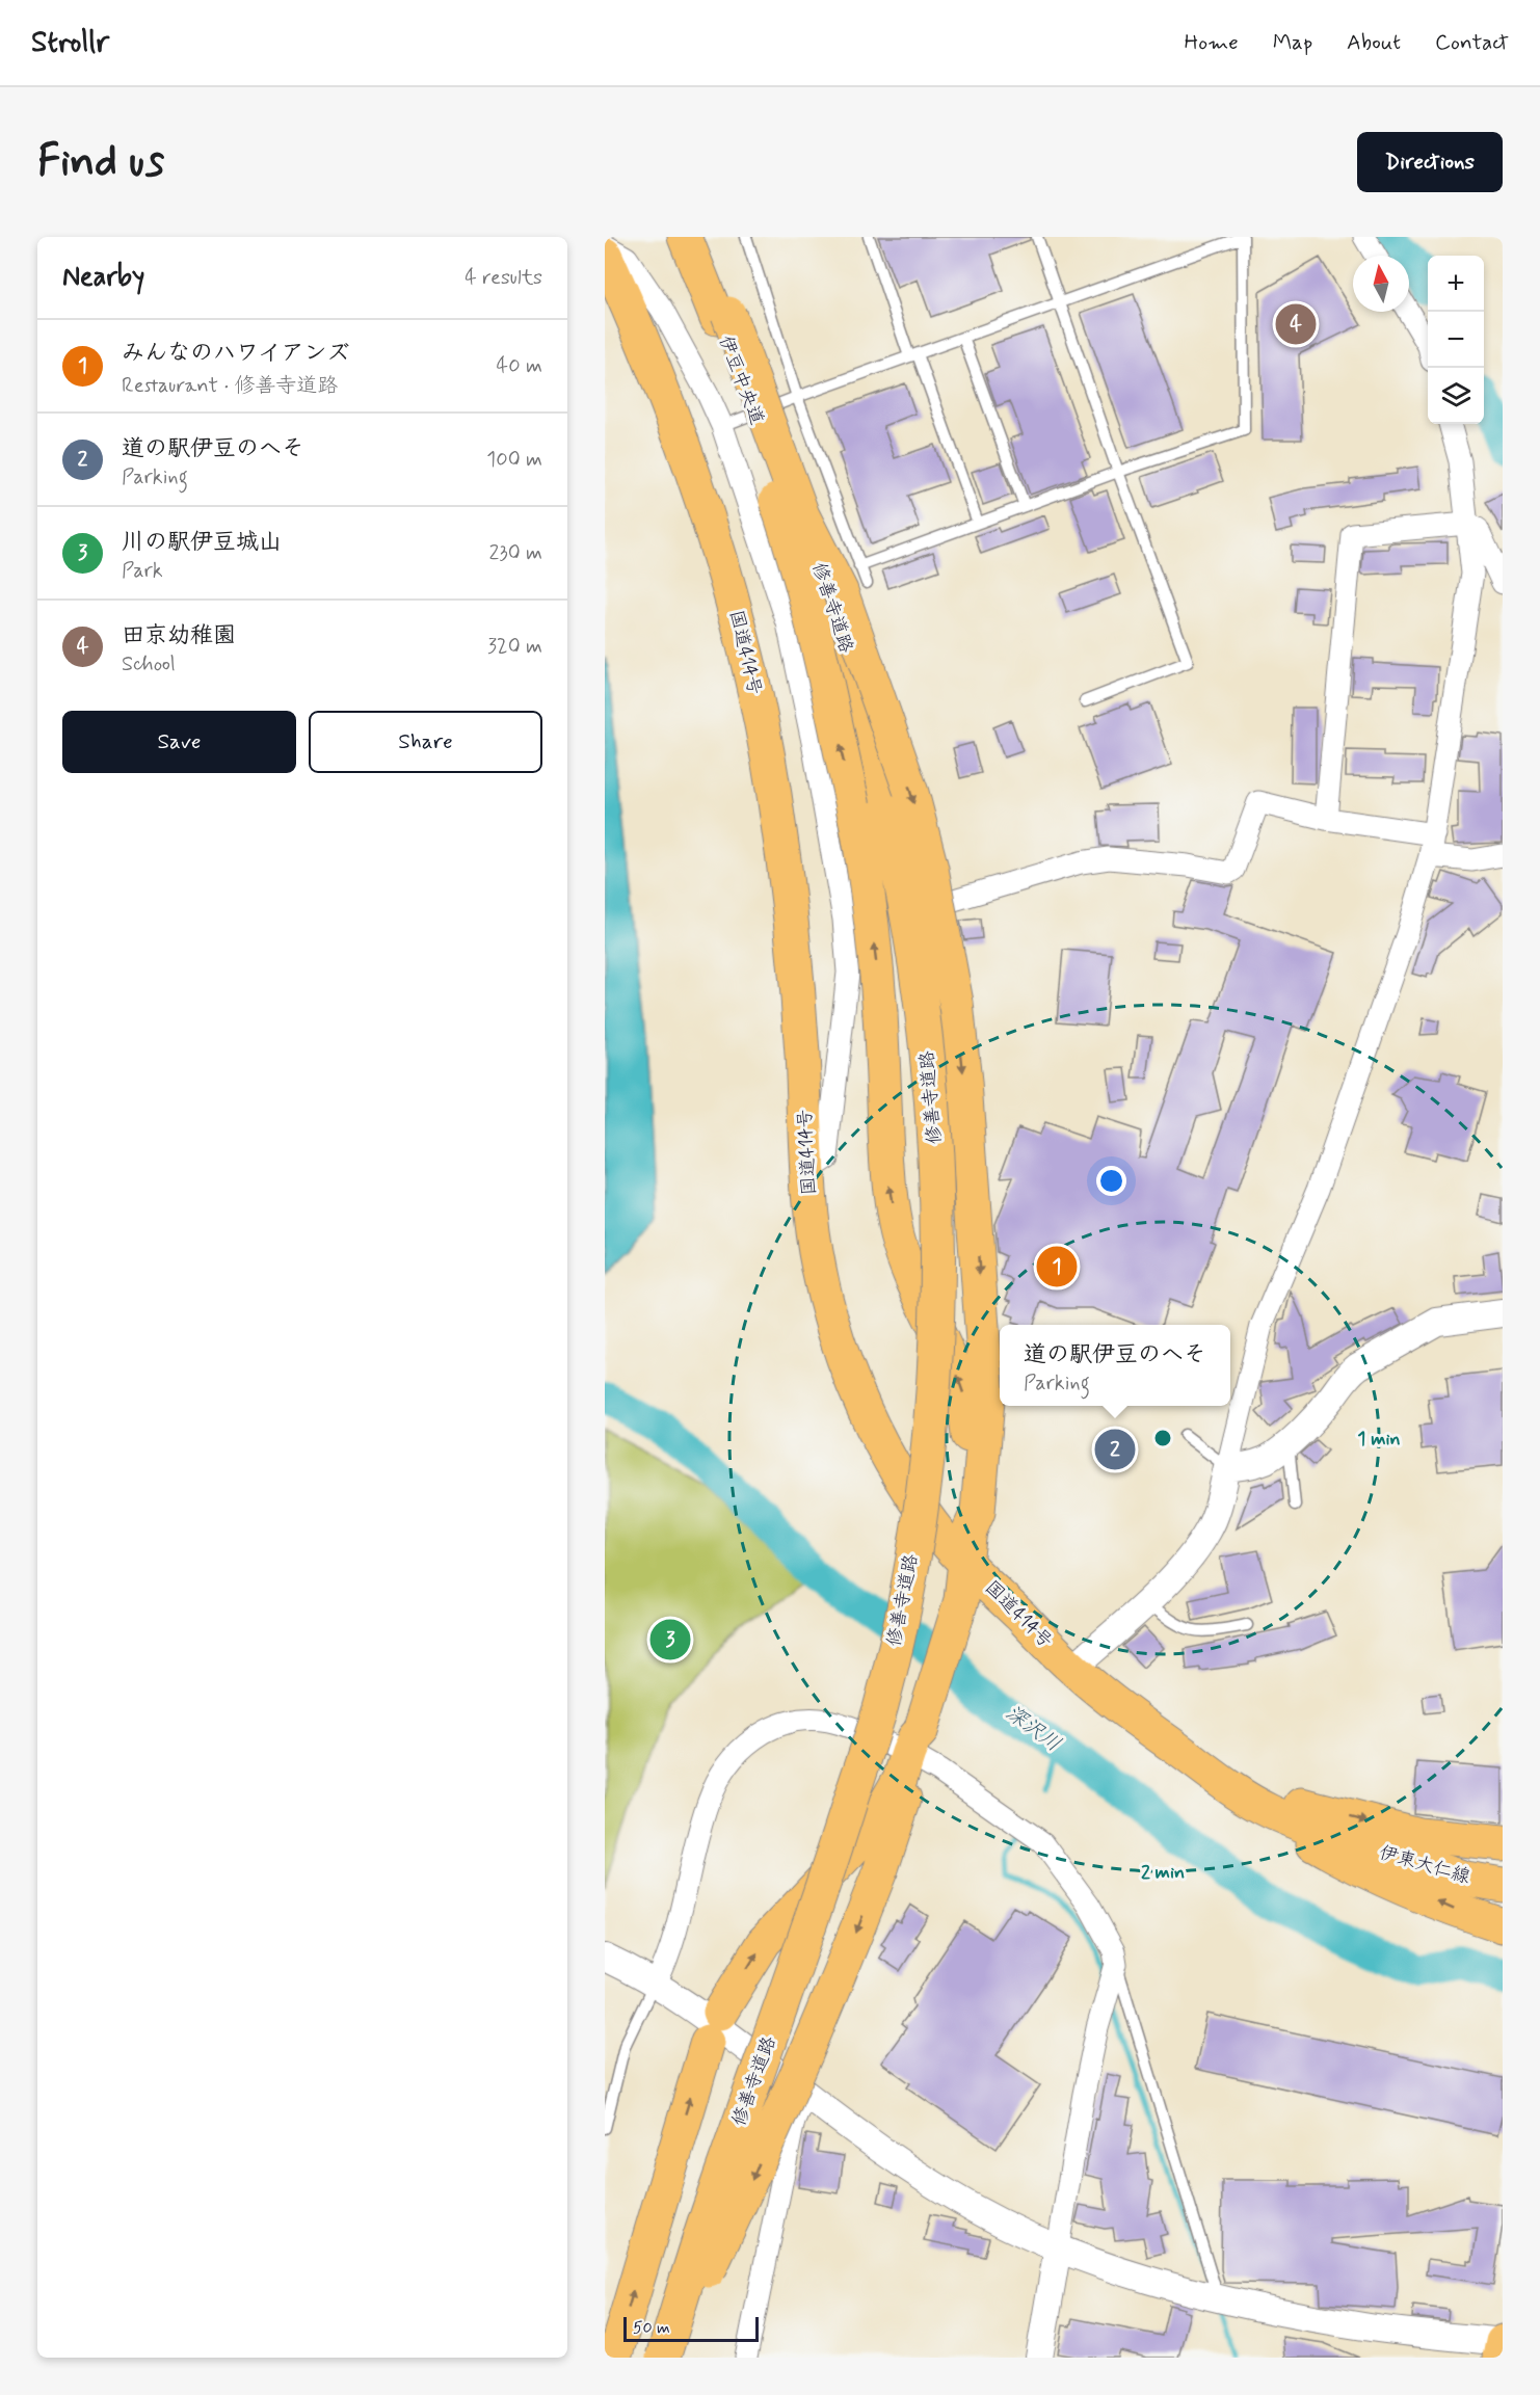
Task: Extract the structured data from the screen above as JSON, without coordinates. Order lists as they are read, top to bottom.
{
  "streets": {
    "main road": [
      "伊豆中央道",
      "修善寺道路",
      "国道414号",
      "伊東大仁線"
    ]
  },
  "crossings": [
    ["伊豆中央道", "修善寺道路"],
    ["国道414号", "伊東大仁線"]
  ],
  "water": ["深沢川"],
  "scale_bar": "50 m",
  "north": "top",
  "page": {
    "header": "Strollr",
    "nav": [
      "Home",
      "Map",
      "About",
      "Contact"
    ],
    "buttons": [
      "Directions",
      ["Save", "Share"]
    ],
    "title": "Find us",
    "heading": ["Nearby", "4 results"],
    "map_buttons": ["+", "−"],
    "pins": [
      "4",
      "1",
      "2",
      "3"
    ],
    "list": [
      {
        "mark": "1",
        "name": "みんなのハワイアンズ",
        "note": "Restaurant · 修善寺道路",
        "value": "40 m"
      },
      {
        "mark": "2",
        "name": "道の駅伊豆のへそ",
        "note": "Parking",
        "value": "100 m"
      },
      {
        "mark": "3",
        "name": "川の駅伊豆城山",
        "note": "Park",
        "value": "230 m"
      },
      {
        "mark": "4",
        "name": "田京幼稚園",
        "note": "School",
        "value": "320 m"
      }
    ],
    "popup": ["道の駅伊豆のへそ", "Parking"],
    "scale": "50 m"
  },
  "rings": ["1 min", "2 min"]
}
